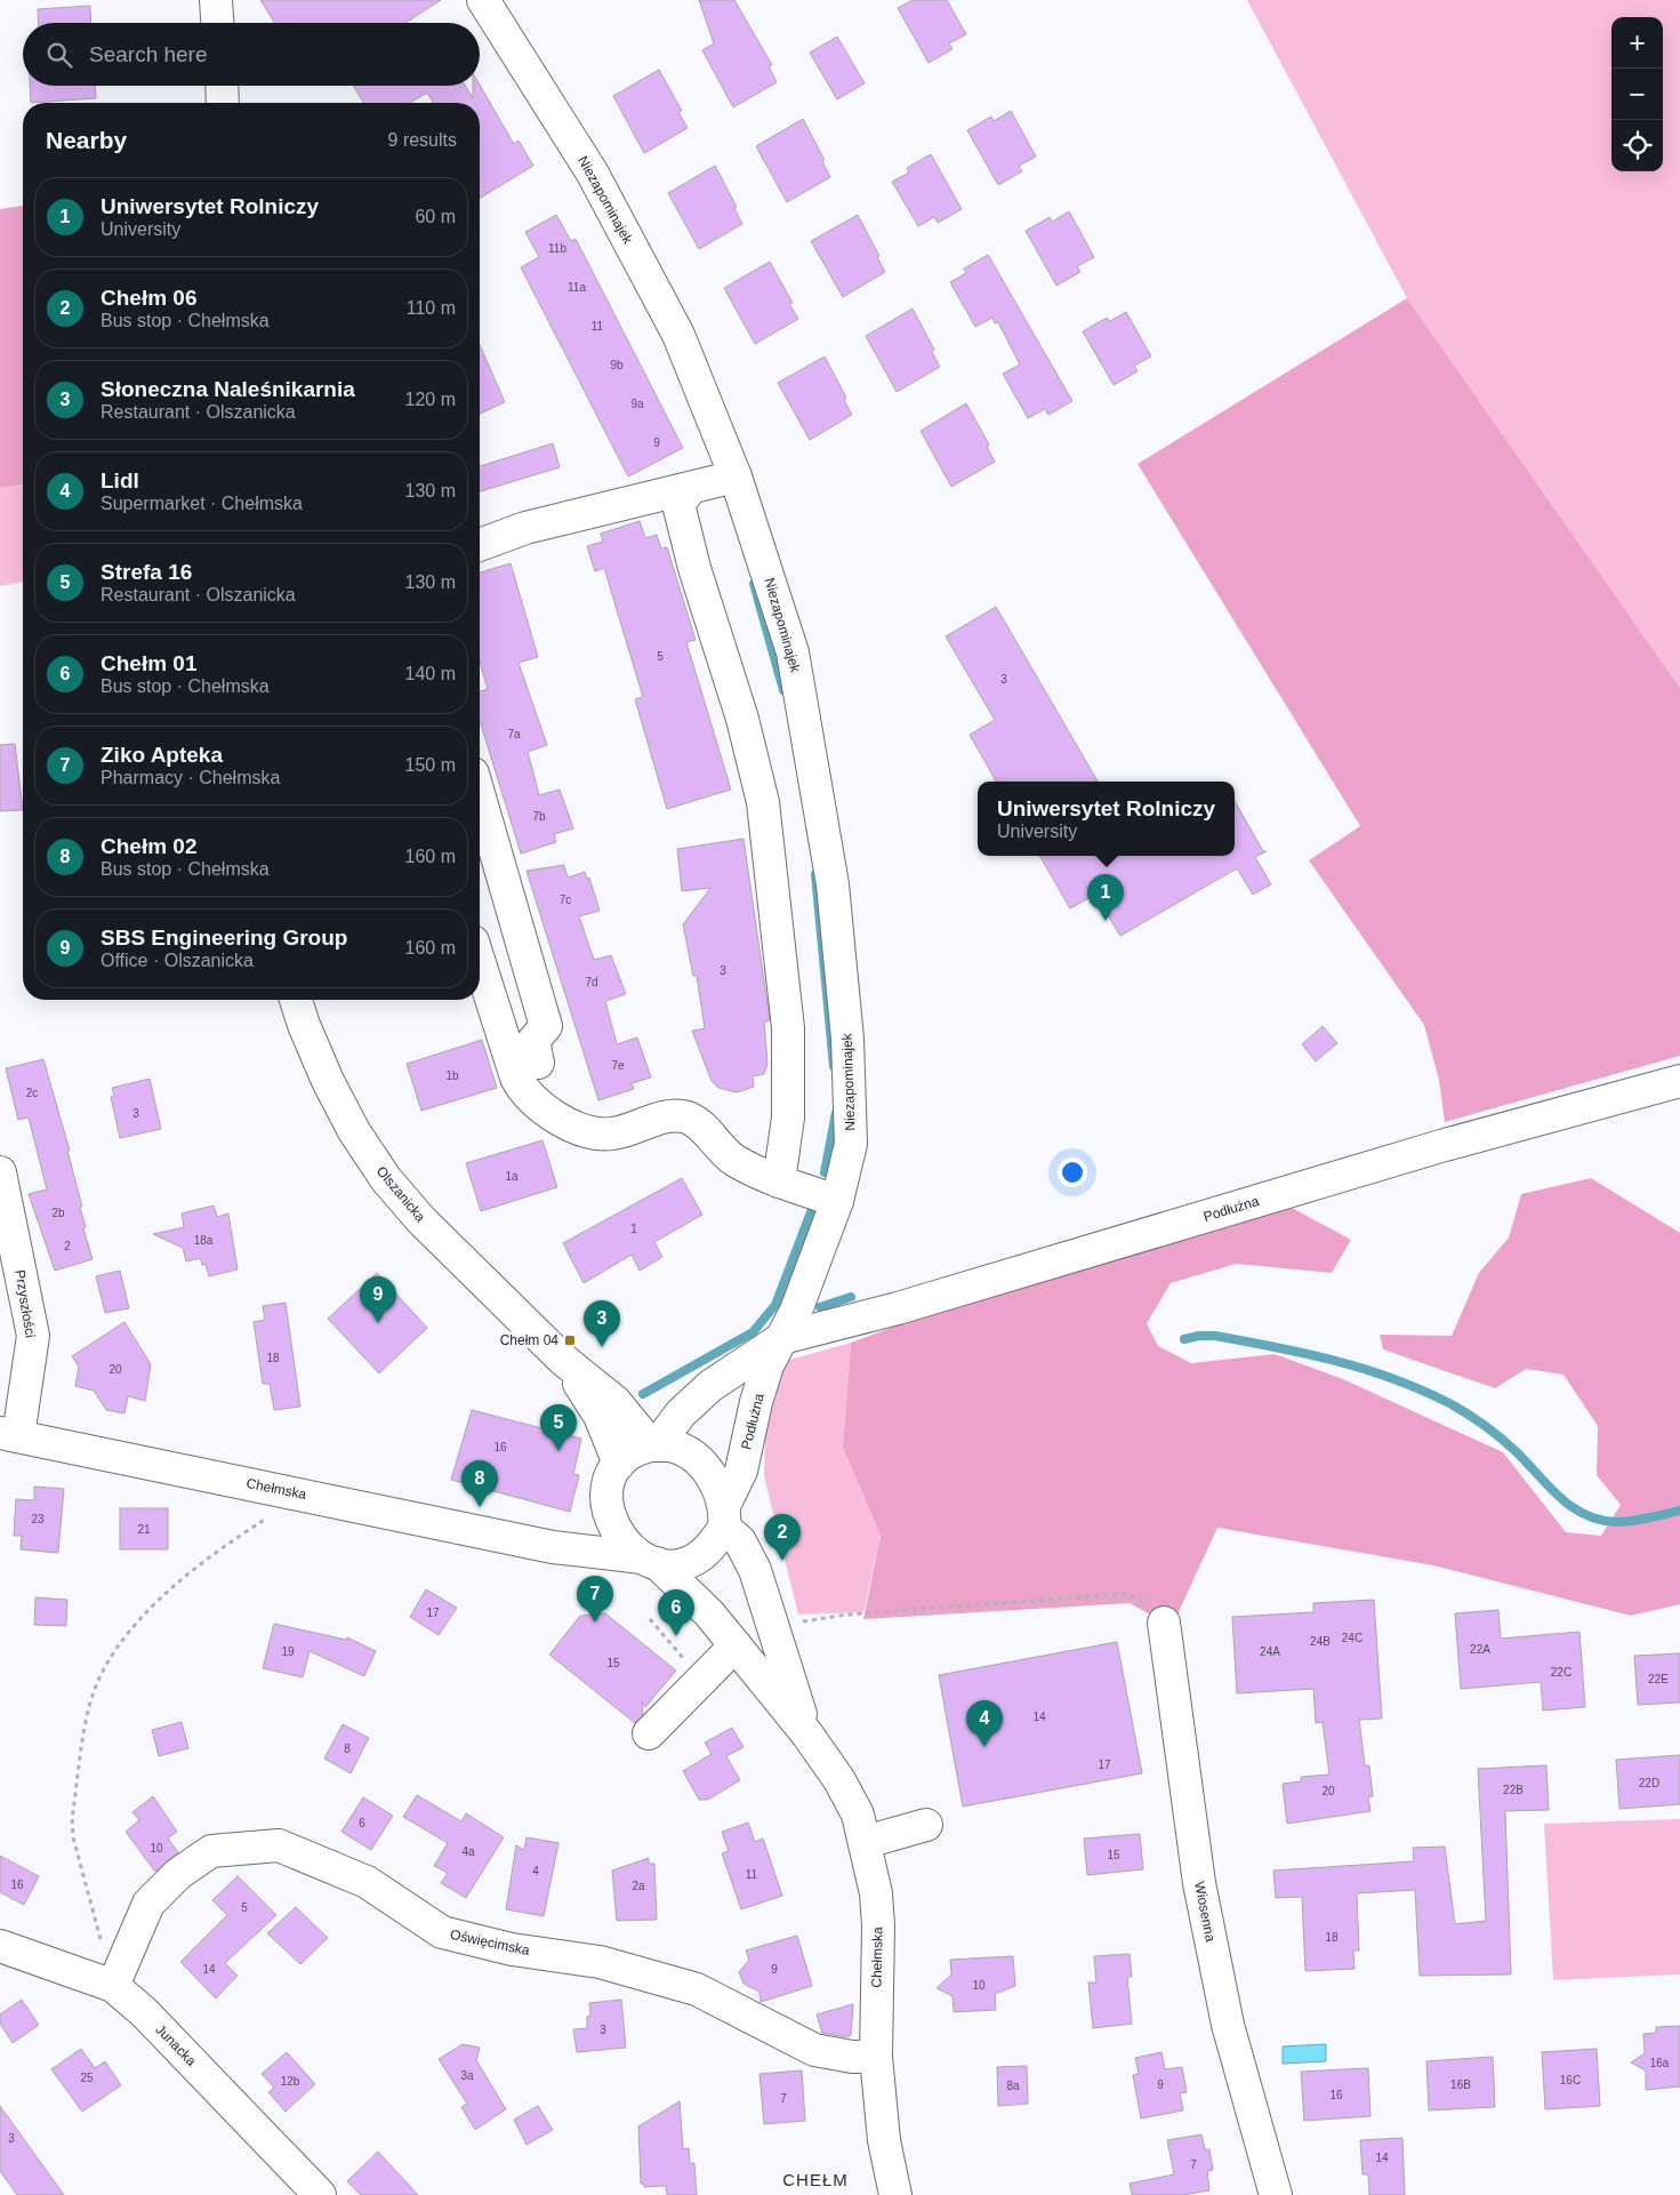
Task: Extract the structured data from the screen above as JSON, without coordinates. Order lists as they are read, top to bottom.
{
  "streets": {
    "street": [
      "Niezapominajek",
      "Olszanicka",
      "Podłużna",
      "Przyszłości",
      "Chełmska",
      "Wiosenna",
      "Oświęcimska",
      "Junacka"
    ]
  },
  "crossings": [
    ["Niezapominajek", "Podłużna"],
    ["Olszanicka", "Podłużna"],
    ["Olszanicka", "Chełmska"],
    ["Podłużna", "Chełmska"],
    ["Przyszłości", "Chełmska"],
    ["Chełmska", "Oświęcimska"],
    ["Oświęcimska", "Junacka"]
  ],
  "districts": ["CHEŁM"],
  "places": {
    "transit": ["Chełm 04"]
  },
  "house_numbers": [
    "11b",
    "11a",
    "11",
    "9b",
    "9a",
    "9",
    "5",
    "3",
    "7a",
    "7b",
    "7c",
    "3",
    "7d",
    "7e",
    "1b",
    "2c",
    "3",
    "1a",
    "2b",
    "1",
    "18a",
    "2",
    "18",
    "20",
    "16",
    "23",
    "21",
    "17",
    "24C",
    "24B",
    "22A",
    "19",
    "24A",
    "15",
    "22C",
    "22E",
    "14",
    "8",
    "17",
    "22D",
    "22B",
    "20",
    "6",
    "10",
    "4a",
    "15",
    "4",
    "11",
    "16",
    "2a",
    "5",
    "18",
    "14",
    "9",
    "10",
    "3",
    "16a",
    "3a",
    "25",
    "16C",
    "12b",
    "9",
    "16B",
    "8a",
    "16",
    "7",
    "3",
    "14",
    "7"
  ],
  "page": {
    "map_buttons": ["+", "−"],
    "search": "Search here",
    "heading": ["Nearby", "9 results"],
    "list": [
      {
        "mark": "1",
        "name": "Uniwersytet Rolniczy",
        "note": "University",
        "value": "60 m"
      },
      {
        "mark": "2",
        "name": "Chełm 06",
        "note": "Bus stop · Chełmska",
        "value": "110 m"
      },
      {
        "mark": "3",
        "name": "Słoneczna Naleśnikarnia",
        "note": "Restaurant · Olszanicka",
        "value": "120 m"
      },
      {
        "mark": "4",
        "name": "Lidl",
        "note": "Supermarket · Chełmska",
        "value": "130 m"
      },
      {
        "mark": "5",
        "name": "Strefa 16",
        "note": "Restaurant · Olszanicka",
        "value": "130 m"
      },
      {
        "mark": "6",
        "name": "Chełm 01",
        "note": "Bus stop · Chełmska",
        "value": "140 m"
      },
      {
        "mark": "7",
        "name": "Ziko Apteka",
        "note": "Pharmacy · Chełmska",
        "value": "150 m"
      },
      {
        "mark": "8",
        "name": "Chełm 02",
        "note": "Bus stop · Chełmska",
        "value": "160 m"
      },
      {
        "mark": "9",
        "name": "SBS Engineering Group",
        "note": "Office · Olszanicka",
        "value": "160 m"
      }
    ],
    "popup": ["Uniwersytet Rolniczy", "University"],
    "pins": [
      "1",
      "9",
      "3",
      "5",
      "8",
      "2",
      "7",
      "6",
      "4"
    ]
  }
}
